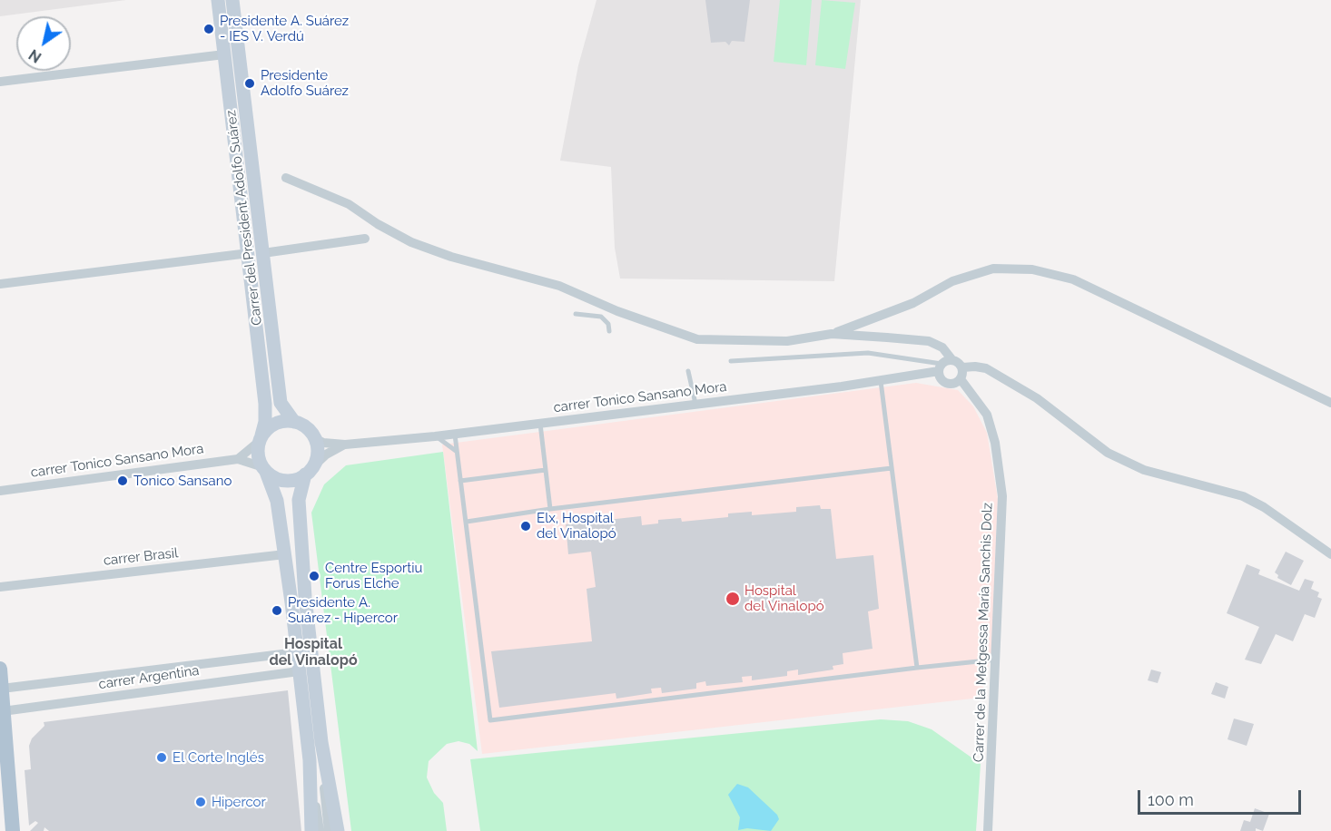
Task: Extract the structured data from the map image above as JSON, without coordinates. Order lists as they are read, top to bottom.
{
  "streets": {
    "main road": ["Carrer del President Adolfo Suárez"],
    "street": [
      "carrer Tonico Sansano Mora",
      "carrer Brasil",
      "Carrer de la Metgessa María Sanchis Dolz",
      "carrer Argentina"
    ]
  },
  "crossings": [
    ["Carrer del President Adolfo Suárez", "carrer Tonico Sansano Mora"],
    ["carrer Tonico Sansano Mora", "Carrer de la Metgessa María Sanchis Dolz"]
  ],
  "districts": ["Hospital del Vinalopó"],
  "places": [
    "Presidente A. Suárez - IES V. Verdú",
    "Presidente Adolfo Suárez",
    "Tonico Sansano",
    "Elx, Hospital del Vinalopó",
    "Centre Esportiu Forus Elche",
    "Hospital del Vinalopó",
    "Presidente A. Suárez - Hipercor",
    "El Corte Inglés",
    "Hipercor"
  ],
  "scale_bar": "100 m",
  "north": "bottom left"
}
